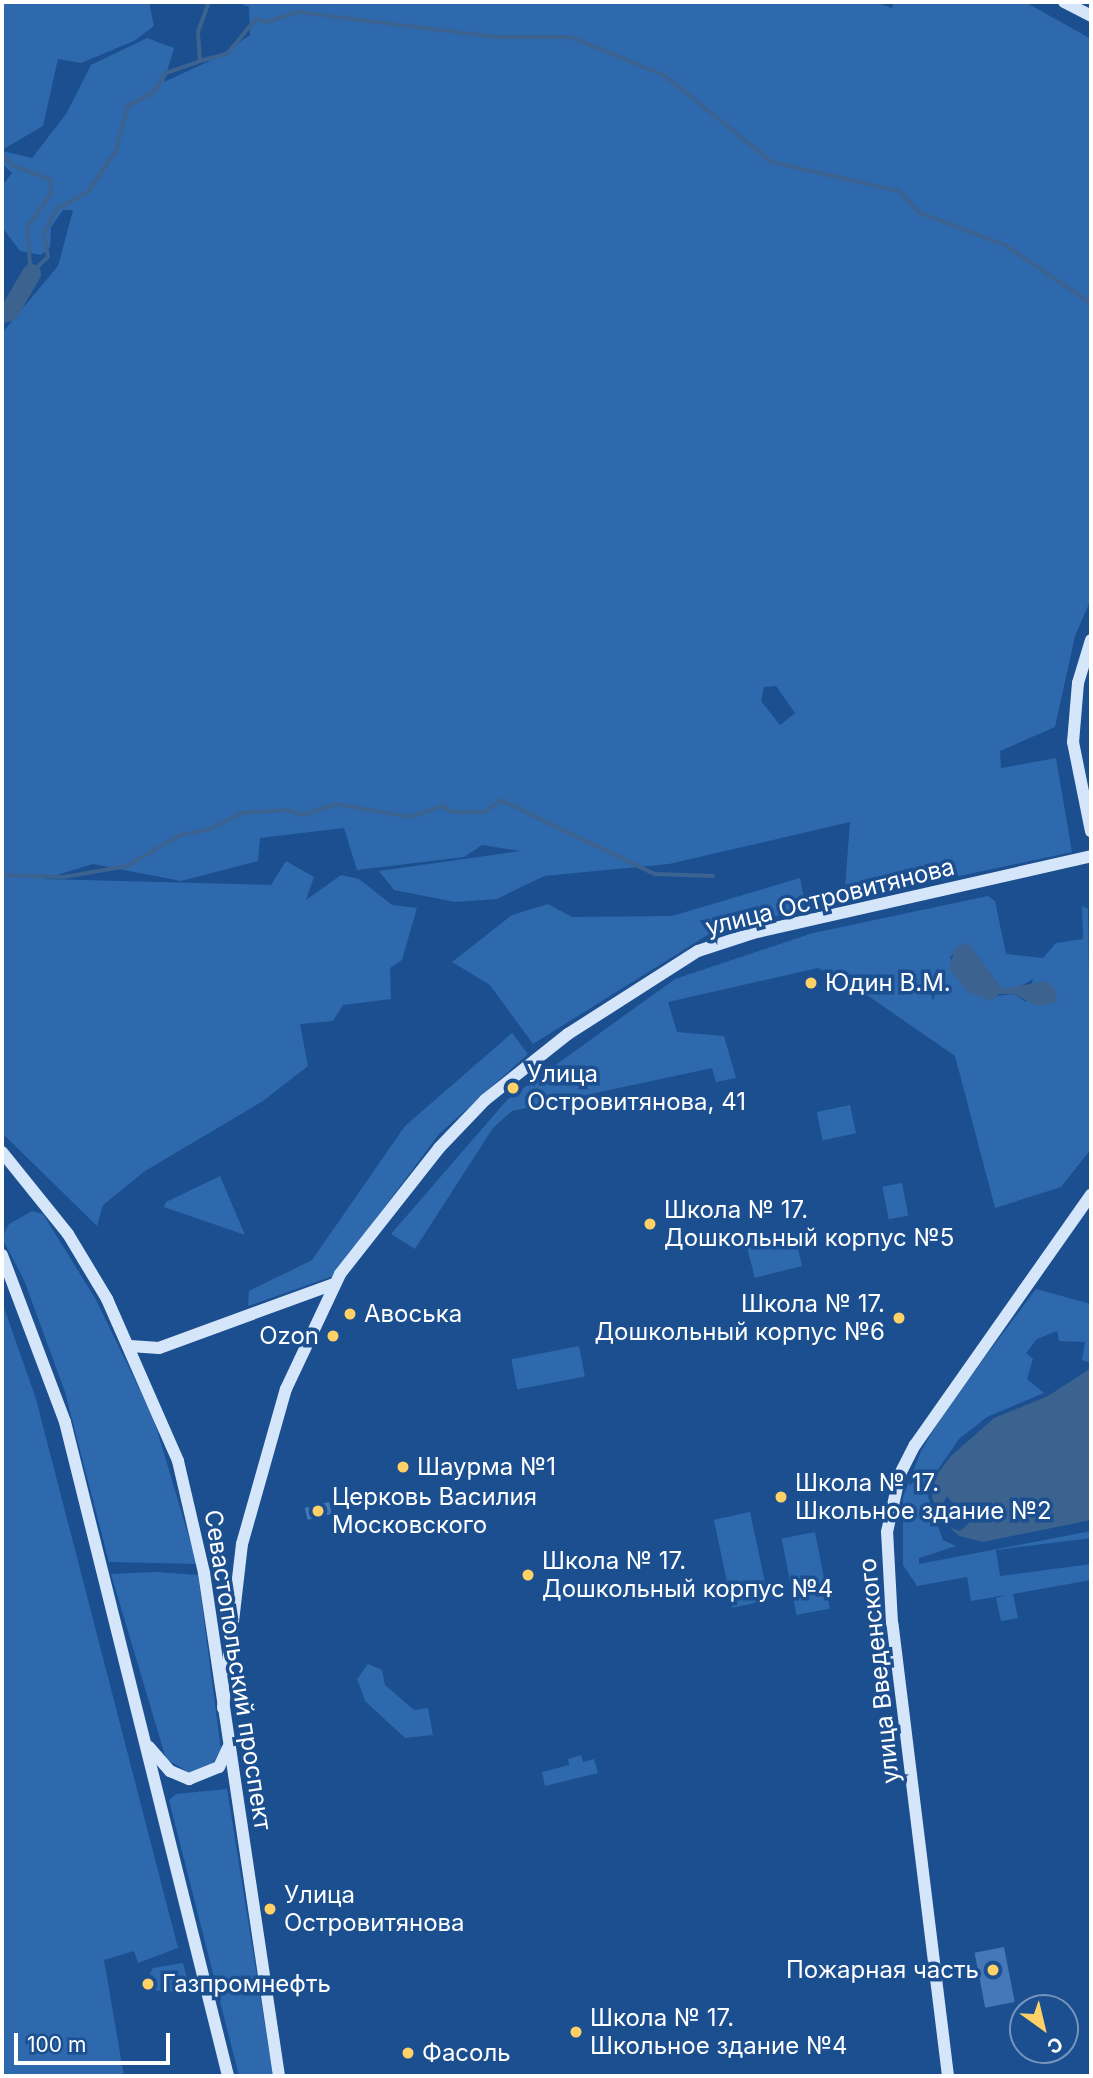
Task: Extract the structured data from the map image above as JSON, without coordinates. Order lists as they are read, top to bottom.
{
  "streets": {
    "main road": ["улица Островитянова", "Севастопольский проспект", "улица Введенского"]
  },
  "crossings": [
    ["улица Островитянова", "Севастопольский проспект"]
  ],
  "places": [
    "Юдин В.М.",
    "Улица Островитянова, 41",
    "Школа № 17. Дошкольный корпус №5",
    "Авоська",
    "Школа № 17. Дошкольный корпус №6",
    "Ozon",
    "Шаурма №1",
    "Школа № 17. Школьное здание №2",
    "Церковь Василия Московского",
    "Школа № 17. Дошкольный корпус №4",
    "Улица Островитянова",
    "Пожарная часть",
    "Газпромнефть",
    "Школа № 17. Школьное здание №4",
    "Фасоль"
  ],
  "scale_bar": "100 m",
  "north": "bottom right"
}
